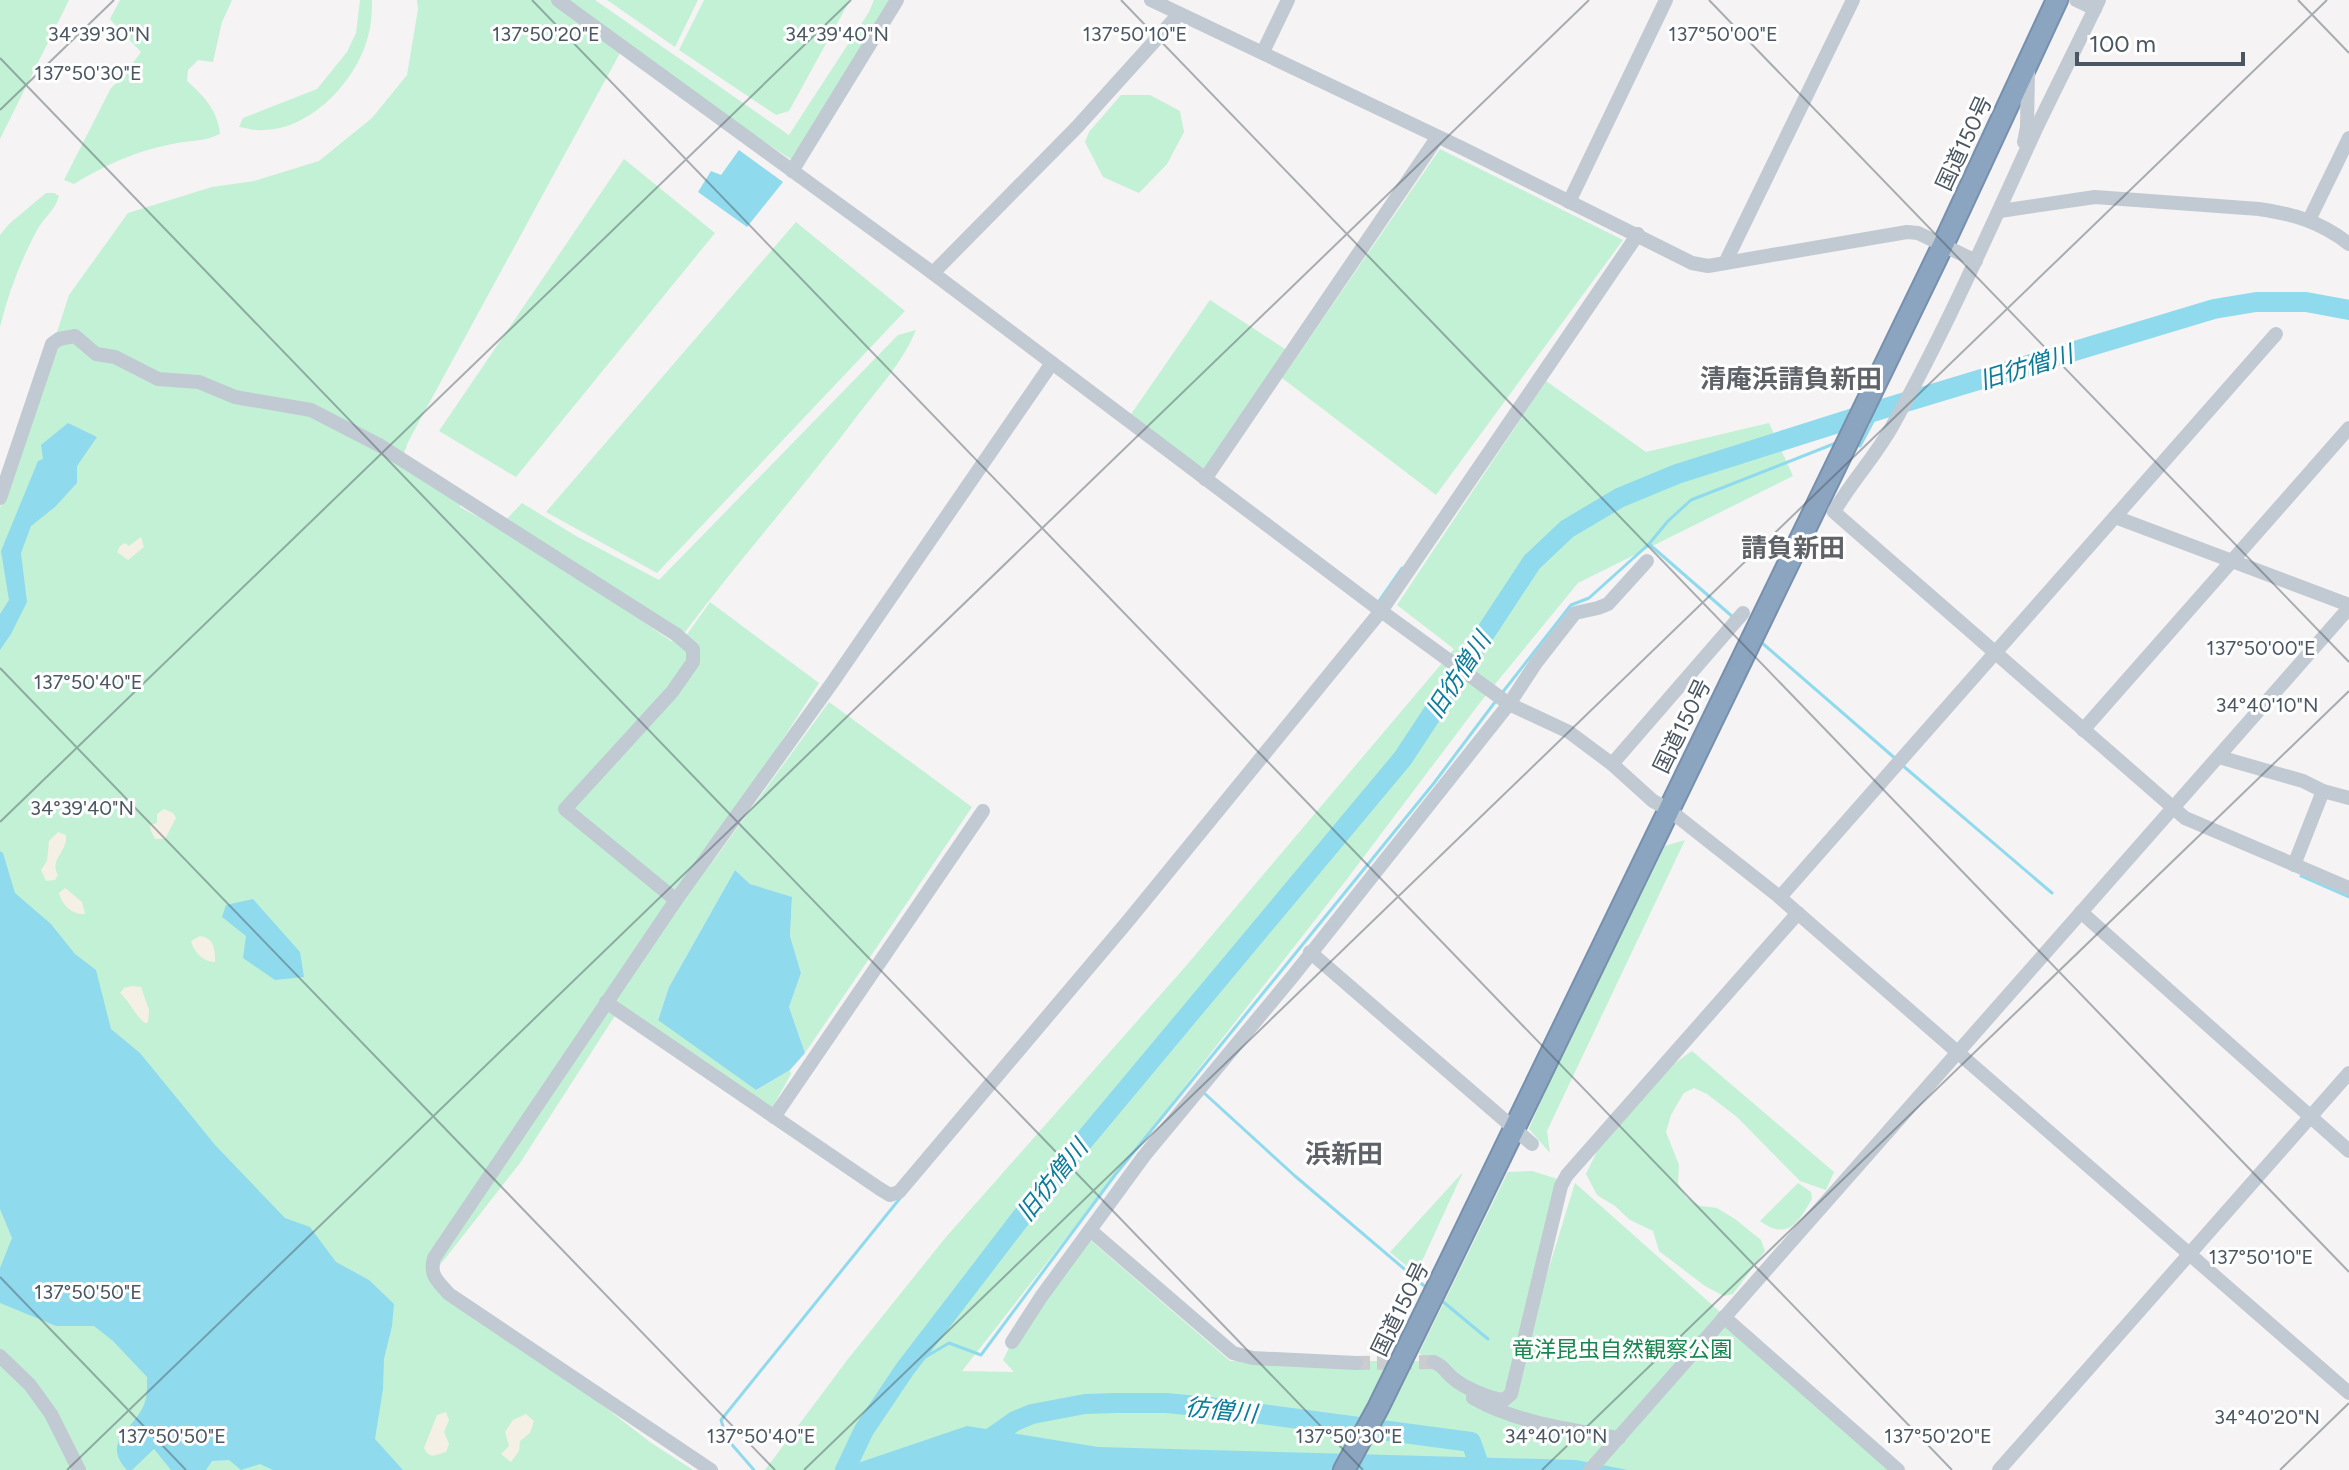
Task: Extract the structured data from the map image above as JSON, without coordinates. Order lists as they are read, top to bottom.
{
  "streets": {
    "highway": ["国道150号"]
  },
  "districts": ["清庵浜請負新田", "請負新田", "浜新田"],
  "water": ["旧彷僧川", "彷僧川"],
  "parks": ["竜洋昆虫自然観察公園"],
  "scale_bar": "100 m",
  "coordinates": [
    "34°39'30\"N",
    "34°39'40\"N",
    "137°50'20\"E",
    "137°50'10\"E",
    "137°50'00\"E",
    "137°50'30\"E",
    "137°50'40\"E",
    "34°40'10\"N",
    "137°50'50\"E",
    "34°40'20\"N"
  ]
}
